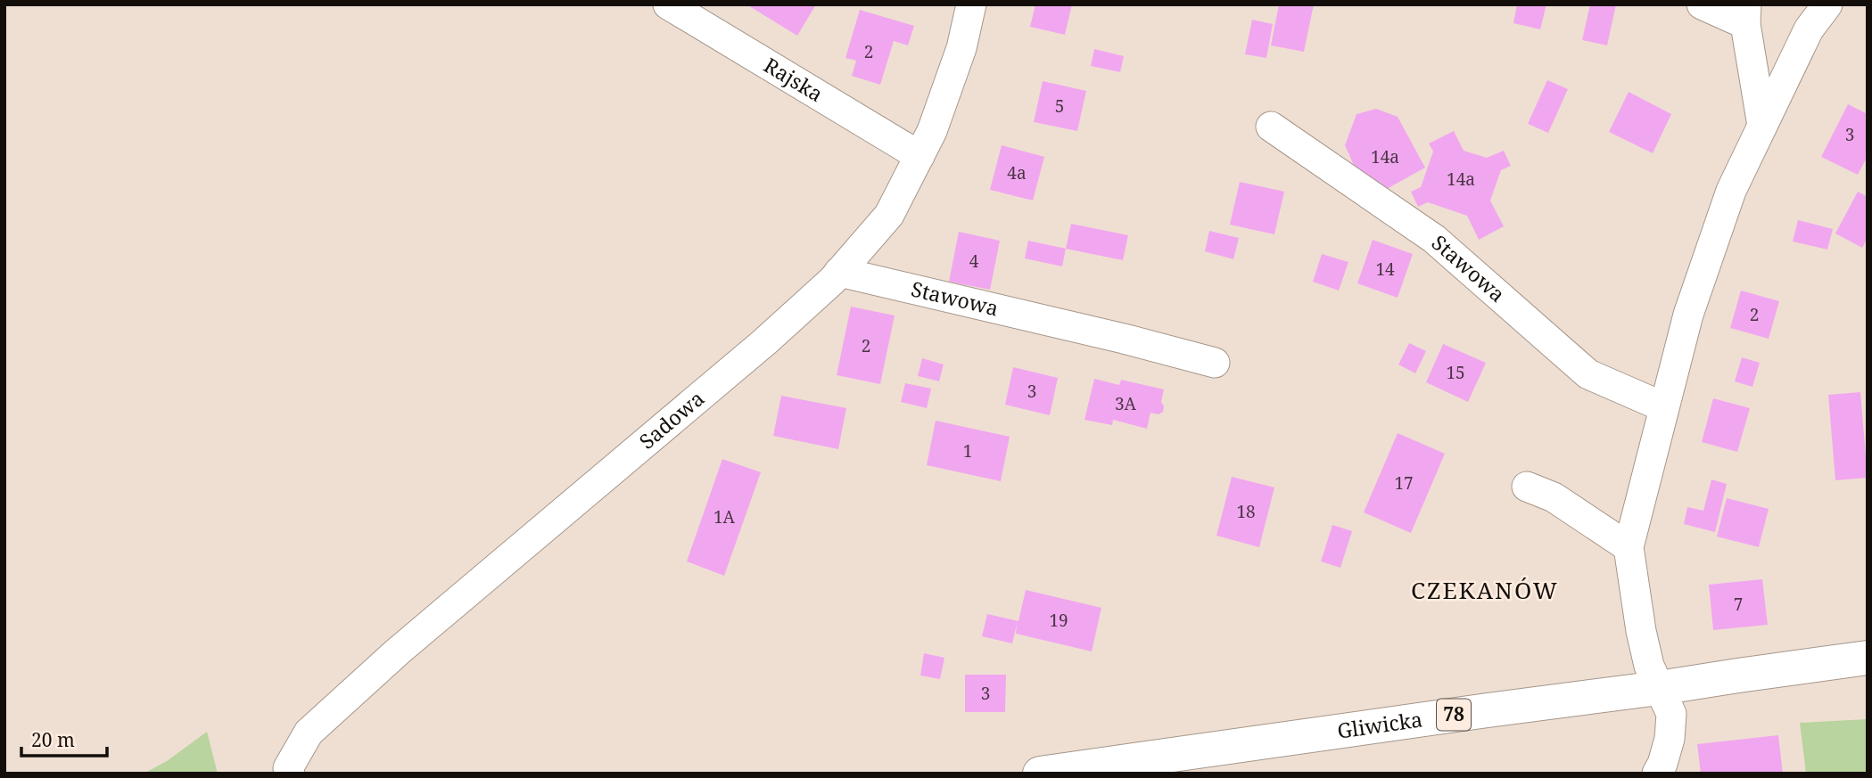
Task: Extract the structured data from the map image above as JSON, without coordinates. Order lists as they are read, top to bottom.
{
  "streets": {
    "main road": ["78", "Gliwicka"],
    "street": ["Rajska", "Stawowa", "Sadowa"]
  },
  "crossings": [
    ["Rajska", "Sadowa"],
    ["Stawowa", "Sadowa"]
  ],
  "districts": ["CZEKANÓW"],
  "house_numbers": [
    "2",
    "5",
    "3",
    "14a",
    "4a",
    "14a",
    "4",
    "14",
    "2",
    "2",
    "15",
    "3",
    "3A",
    "1",
    "17",
    "18",
    "1A",
    "7",
    "19",
    "3"
  ],
  "scale_bar": "20 m"
}
